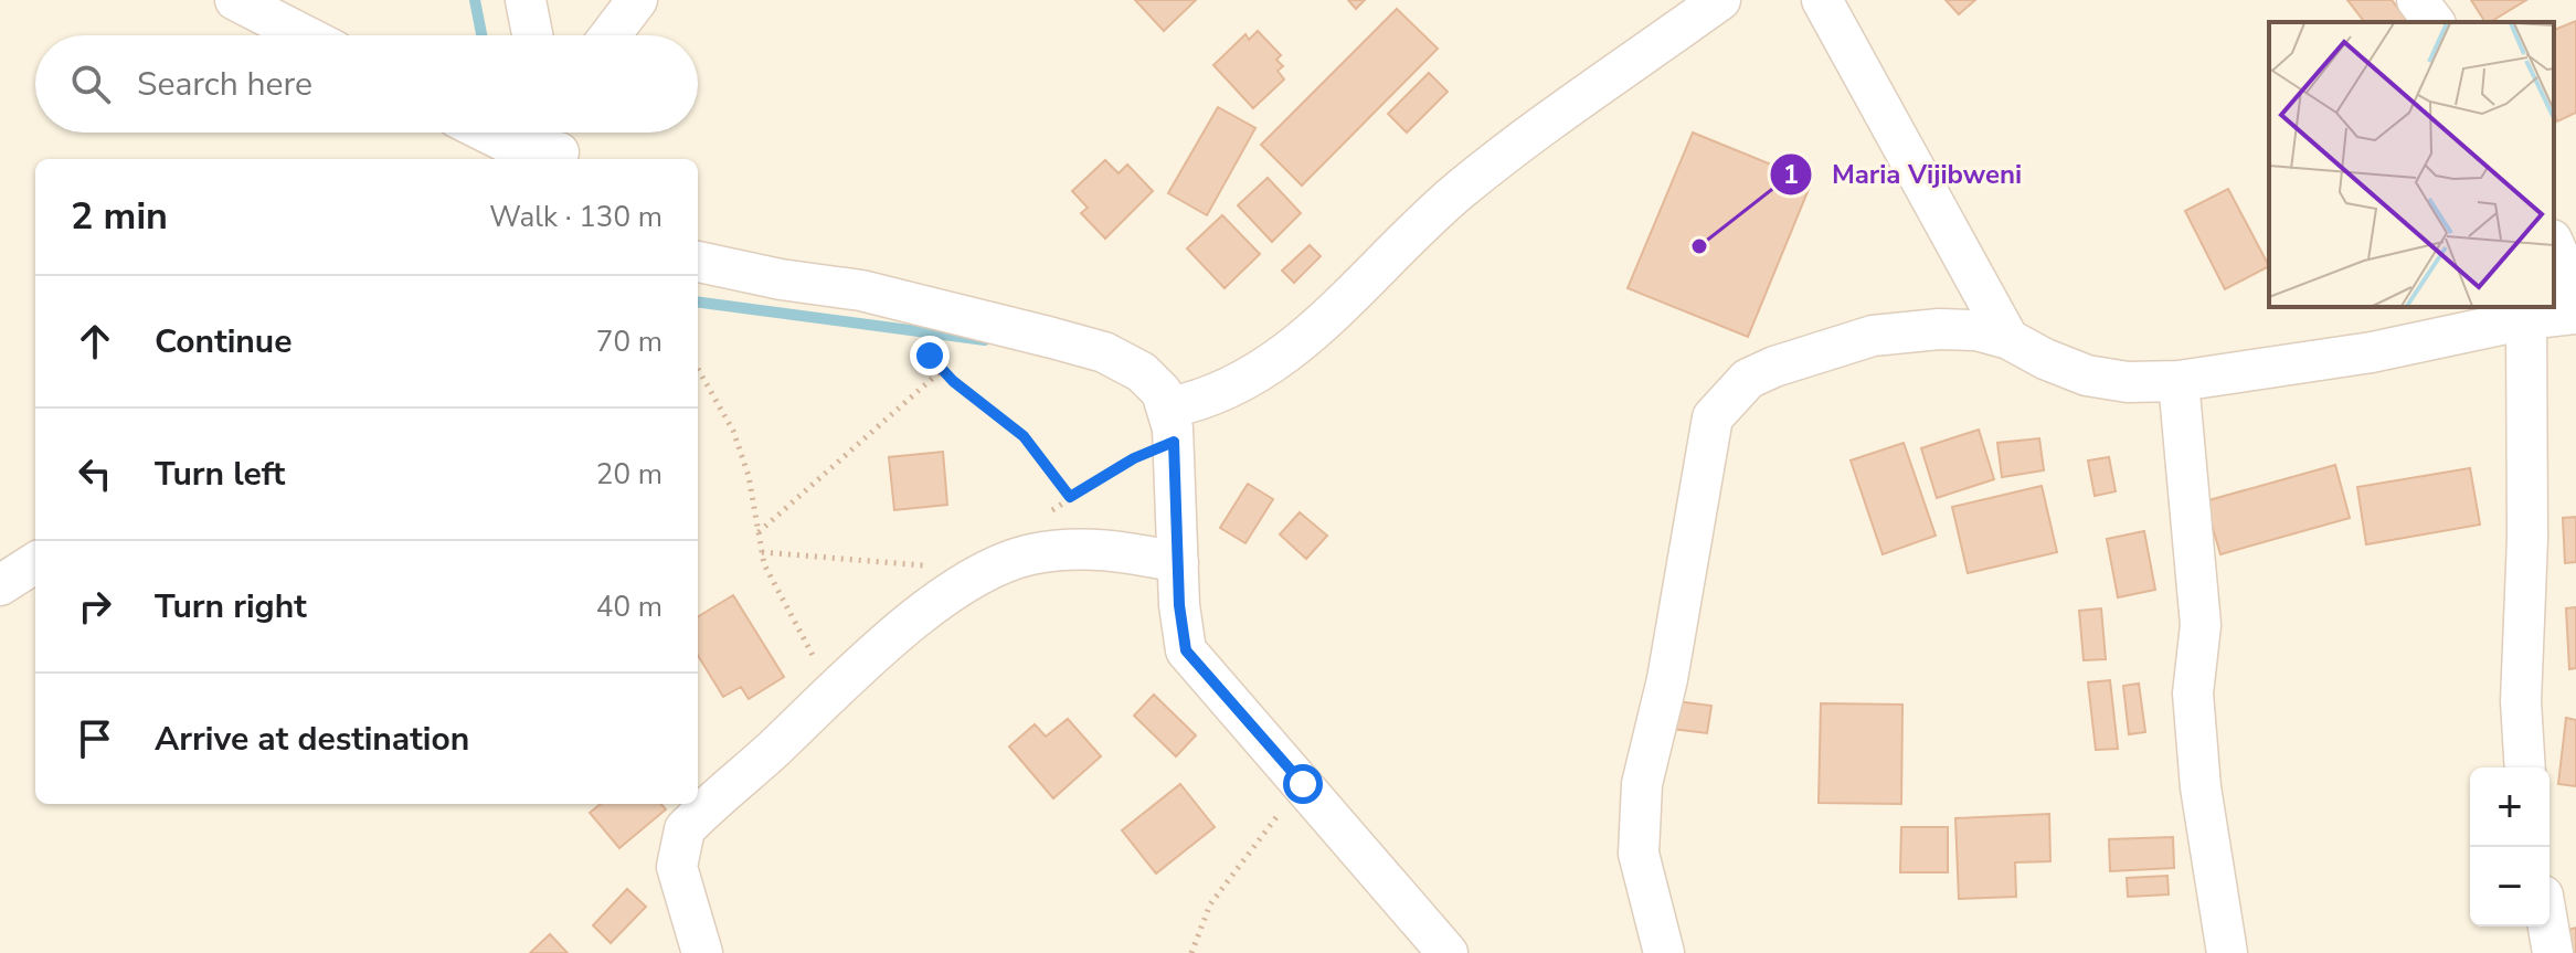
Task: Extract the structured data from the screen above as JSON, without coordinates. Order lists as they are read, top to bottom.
{
  "places": ["Maria Vijibweni"],
  "page": {
    "search": "Search here",
    "heading": ["2 min", "Walk · 130 m"],
    "list": [
      ["Continue", "70 m"],
      ["Turn left", "20 m"],
      ["Turn right", "40 m"],
      "Arrive at destination"
    ],
    "map_buttons": ["+", "−"]
  }
}
